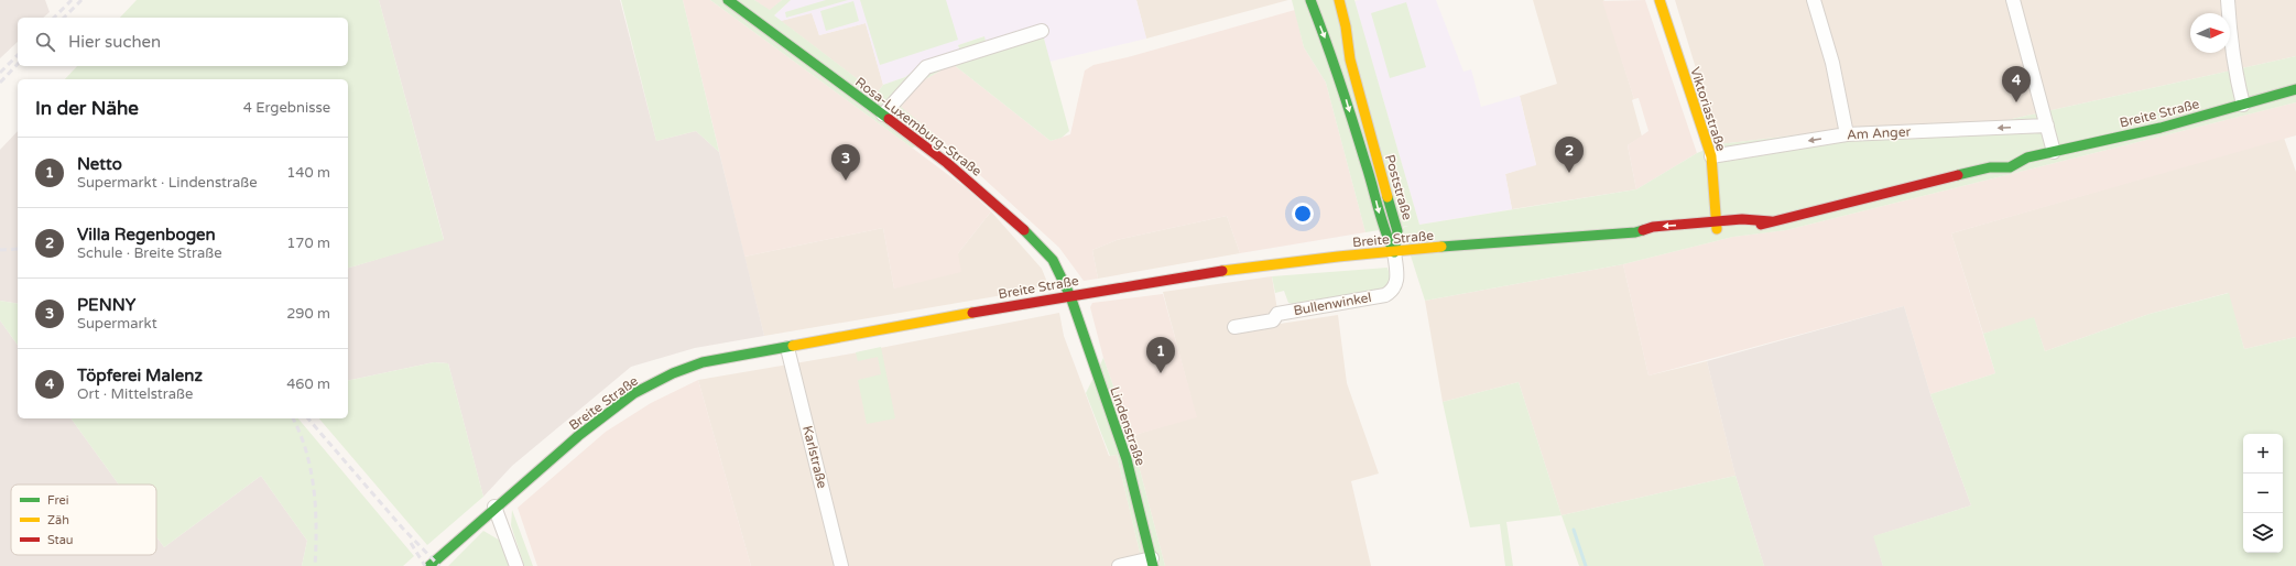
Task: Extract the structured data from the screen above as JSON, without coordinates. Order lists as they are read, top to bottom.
{
  "streets": {
    "main road": [
      "Viktoriastraße",
      "Breite Straße",
      "Rosa-Luxemburg-Straße",
      "Poststraße",
      "Lindenstraße"
    ],
    "street": ["Am Anger", "Bullenwinkel", "Karlstraße"]
  },
  "crossings": [
    ["Viktoriastraße", "Breite Straße"],
    ["Viktoriastraße", "Am Anger"],
    ["Breite Straße", "Rosa-Luxemburg-Straße"],
    ["Breite Straße", "Poststraße"],
    ["Breite Straße", "Bullenwinkel"],
    ["Breite Straße", "Lindenstraße"],
    ["Breite Straße", "Karlstraße"],
    ["Rosa-Luxemburg-Straße", "Lindenstraße"],
    ["Poststraße", "Bullenwinkel"]
  ],
  "one_way": ["Am Anger"],
  "legend": ["Frei", "Zäh", "Stau"],
  "north": "right",
  "page": {
    "search": "Hier suchen",
    "pins": [
      "4",
      "2",
      "3",
      "1"
    ],
    "heading": ["In der Nähe", "4 Ergebnisse"],
    "list": [
      {
        "mark": "1",
        "name": "Netto",
        "note": "Supermarkt · Lindenstraße",
        "value": "140 m"
      },
      {
        "mark": "2",
        "name": "Villa Regenbogen",
        "note": "Schule · Breite Straße",
        "value": "170 m"
      },
      {
        "mark": "3",
        "name": "PENNY",
        "note": "Supermarkt",
        "value": "290 m"
      },
      {
        "mark": "4",
        "name": "Töpferei Malenz",
        "note": "Ort · Mittelstraße",
        "value": "460 m"
      }
    ],
    "map_buttons": ["+", "−"]
  }
}
